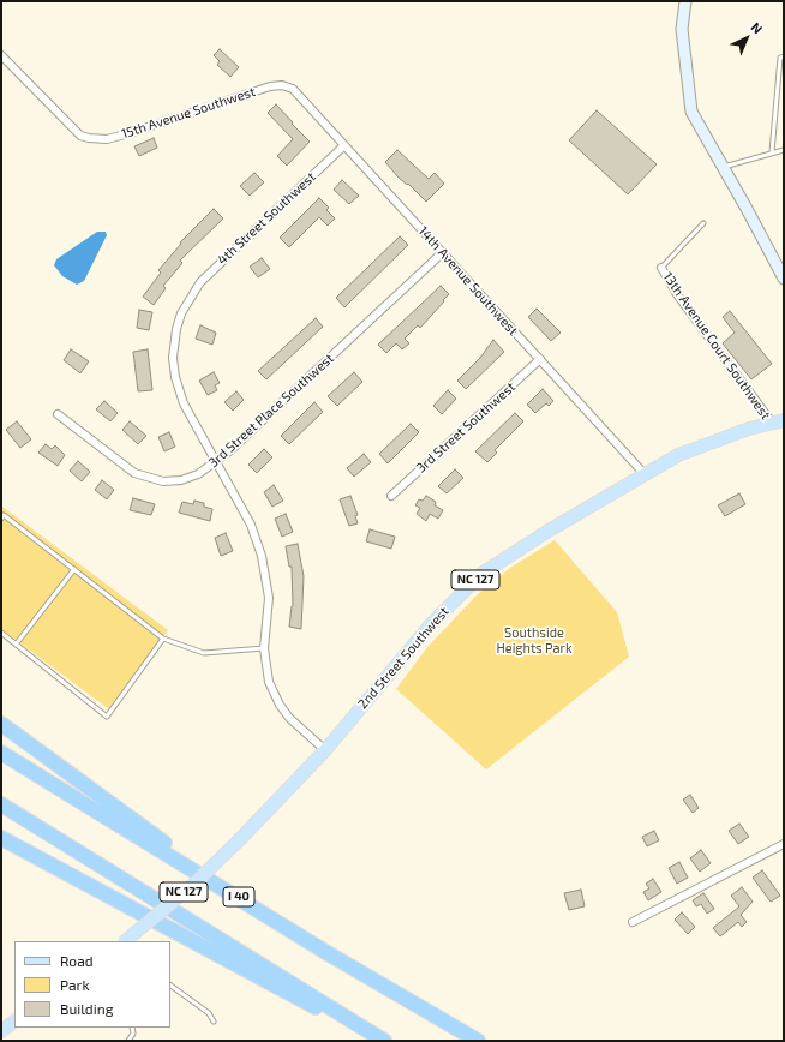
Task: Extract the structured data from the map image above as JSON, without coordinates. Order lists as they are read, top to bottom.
{
  "streets": {
    "highway": ["I 40"],
    "main road": ["NC 127", "2nd Street Southwest"],
    "street": [
      "15th Avenue Southwest",
      "4th Street Southwest",
      "14th Avenue Southwest",
      "13th Avenue Court Southwest",
      "3rd Street Place Southwest",
      "3rd Street Southwest"
    ]
  },
  "crossings": [
    ["15th Avenue Southwest", "14th Avenue Southwest"],
    ["4th Street Southwest", "14th Avenue Southwest"],
    ["4th Street Southwest", "3rd Street Place Southwest"],
    ["4th Street Southwest", "2nd Street Southwest"],
    ["14th Avenue Southwest", "3rd Street Place Southwest"],
    ["14th Avenue Southwest", "3rd Street Southwest"],
    ["14th Avenue Southwest", "2nd Street Southwest"],
    ["13th Avenue Court Southwest", "2nd Street Southwest"]
  ],
  "parks": ["Southside Heights Park"],
  "legend": ["Road", "Park", "Building"],
  "north": "top right"
}
